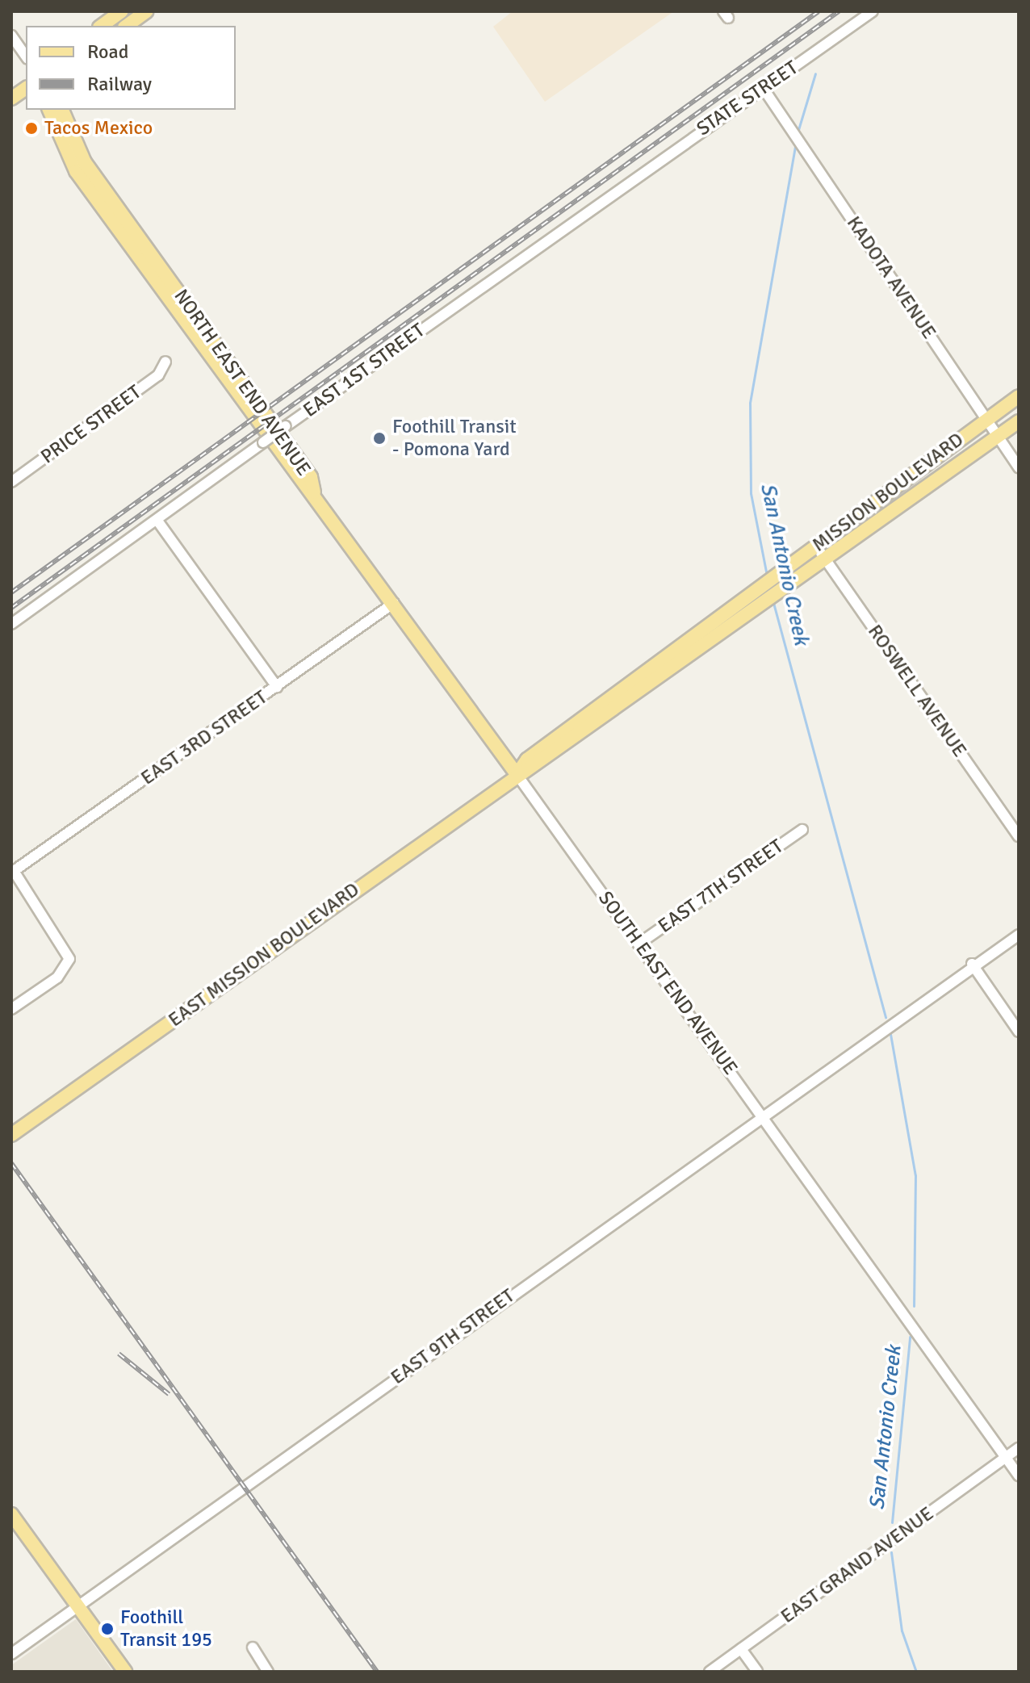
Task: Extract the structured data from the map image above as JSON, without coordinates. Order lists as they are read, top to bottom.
{
  "streets": {
    "main road": [
      "NORTH EAST END AVENUE",
      "MISSION BOULEVARD",
      "EAST MISSION BOULEVARD",
      "SOUTH EAST END AVENUE"
    ],
    "street": [
      "STATE STREET",
      "KADOTA AVENUE",
      "EAST 1ST STREET",
      "PRICE STREET",
      "ROSWELL AVENUE",
      "EAST 3RD STREET",
      "EAST 7TH STREET",
      "EAST 9TH STREET",
      "EAST GRAND AVENUE"
    ]
  },
  "crossings": [
    ["STATE STREET", "KADOTA AVENUE"],
    ["STATE STREET", "EAST 1ST STREET"],
    ["KADOTA AVENUE", "MISSION BOULEVARD"],
    ["KADOTA AVENUE", "EAST MISSION BOULEVARD"],
    ["NORTH EAST END AVENUE", "SOUTH EAST END AVENUE"],
    ["MISSION BOULEVARD", "ROSWELL AVENUE"],
    ["MISSION BOULEVARD", "EAST MISSION BOULEVARD"],
    ["ROSWELL AVENUE", "EAST MISSION BOULEVARD"],
    ["EAST 3RD STREET", "SOUTH EAST END AVENUE"],
    ["EAST 7TH STREET", "SOUTH EAST END AVENUE"],
    ["EAST MISSION BOULEVARD", "SOUTH EAST END AVENUE"],
    ["SOUTH EAST END AVENUE", "EAST 9TH STREET"],
    ["SOUTH EAST END AVENUE", "EAST GRAND AVENUE"]
  ],
  "water": ["San Antonio Creek"],
  "places": ["Tacos Mexico", "Foothill Transit - Pomona Yard", "Foothill Transit 195"],
  "legend": ["Road", "Railway"]
}
